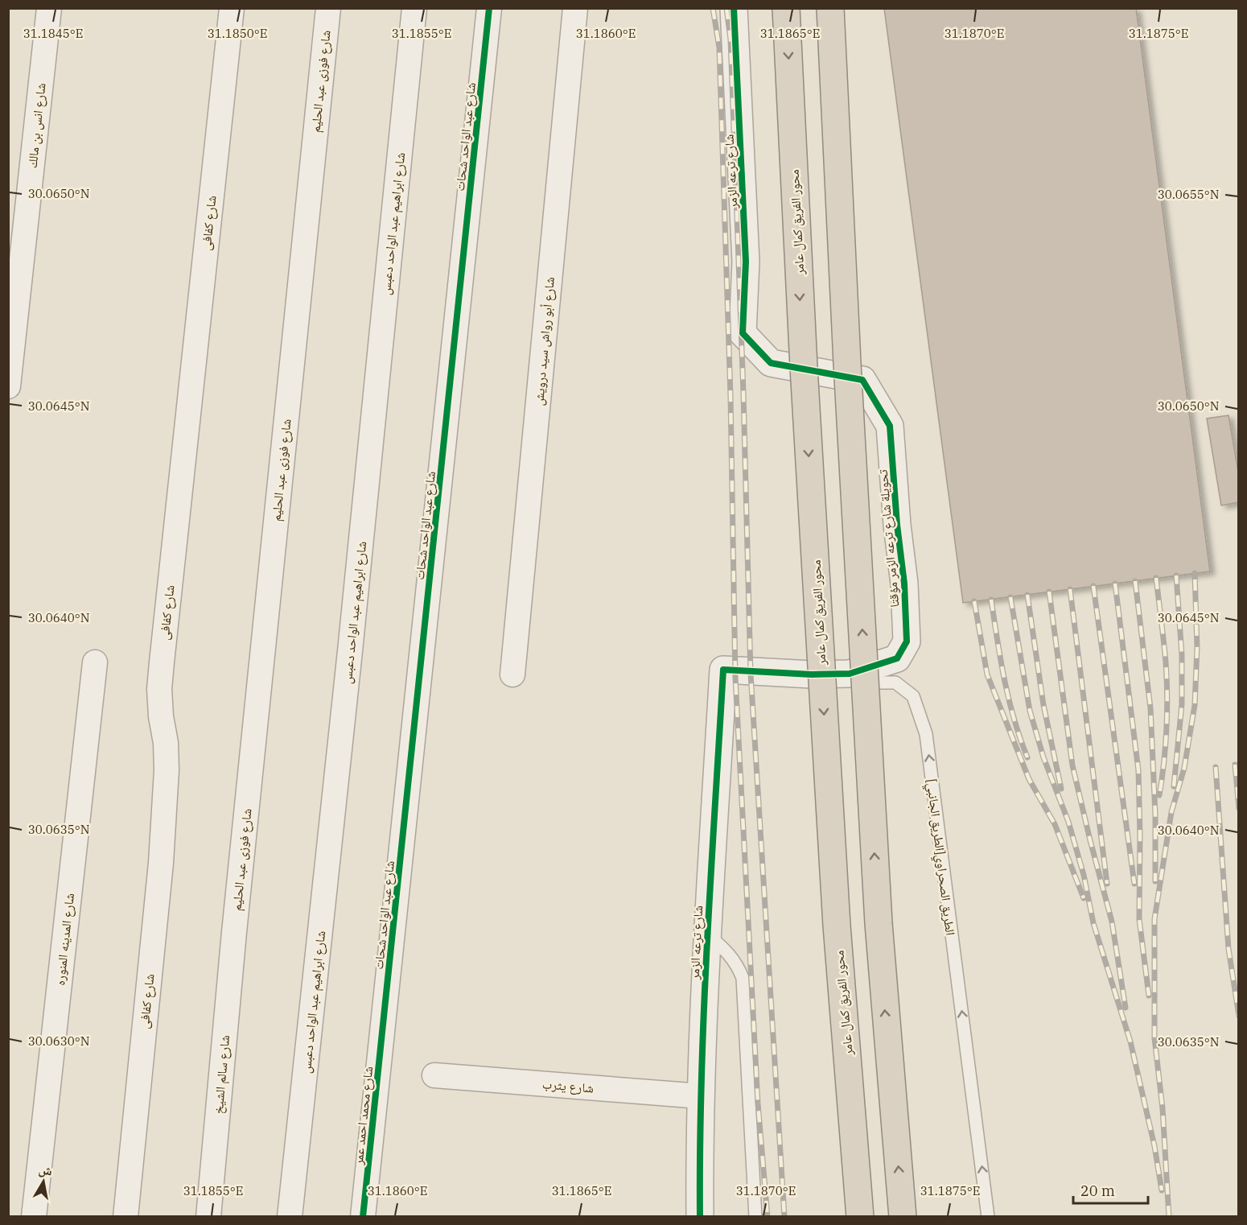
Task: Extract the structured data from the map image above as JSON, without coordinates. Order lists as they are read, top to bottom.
{
  "streets": {
    "highway": ["محور الفريق كمال عامر"],
    "street": [
      "شارع فوزى عبد الحليم",
      "شارع انس بن مالك",
      "شارع عبد الواحد شحات",
      "شارع ترعه الزمر",
      "شارع كفافى",
      "شارع ابراهيم عبد الواحد دعبس",
      "شارع أبو رواش سيد درويش",
      "تحويلة شارع ترعه الزمر مؤقتا",
      "شارع المدينه المنوره",
      "شارع سالم الشيخ",
      "شارع يثرب",
      "شارع محمد احمد عمر"
    ],
    "lane": ["الطريق الصحراوي[الطريق الجانبي]"]
  },
  "crossings": [
    ["شارع فوزى عبد الحليم", "شارع سالم الشيخ"],
    ["شارع عبد الواحد شحات", "شارع محمد احمد عمر"],
    ["شارع ترعه الزمر", "تحويلة شارع ترعه الزمر مؤقتا"],
    ["شارع ترعه الزمر", "الطريق الصحراوي[الطريق الجانبي]"],
    ["شارع ترعه الزمر", "شارع يثرب"],
    ["تحويلة شارع ترعه الزمر مؤقتا", "الطريق الصحراوي[الطريق الجانبي]"]
  ],
  "one_way": ["الطريق الصحراوي[الطريق الجانبي]"],
  "scale_bar": "20 m",
  "north": "top",
  "coordinates": [
    "31.1845°E",
    "31.1865°E",
    "31.1870°E",
    "31.1850°E",
    "31.1855°E",
    "31.1860°E",
    "31.1875°E",
    "30.0650°N",
    "30.0655°N",
    "30.0645°N",
    "30.0640°N",
    "30.0635°N",
    "30.0630°N"
  ]
}
